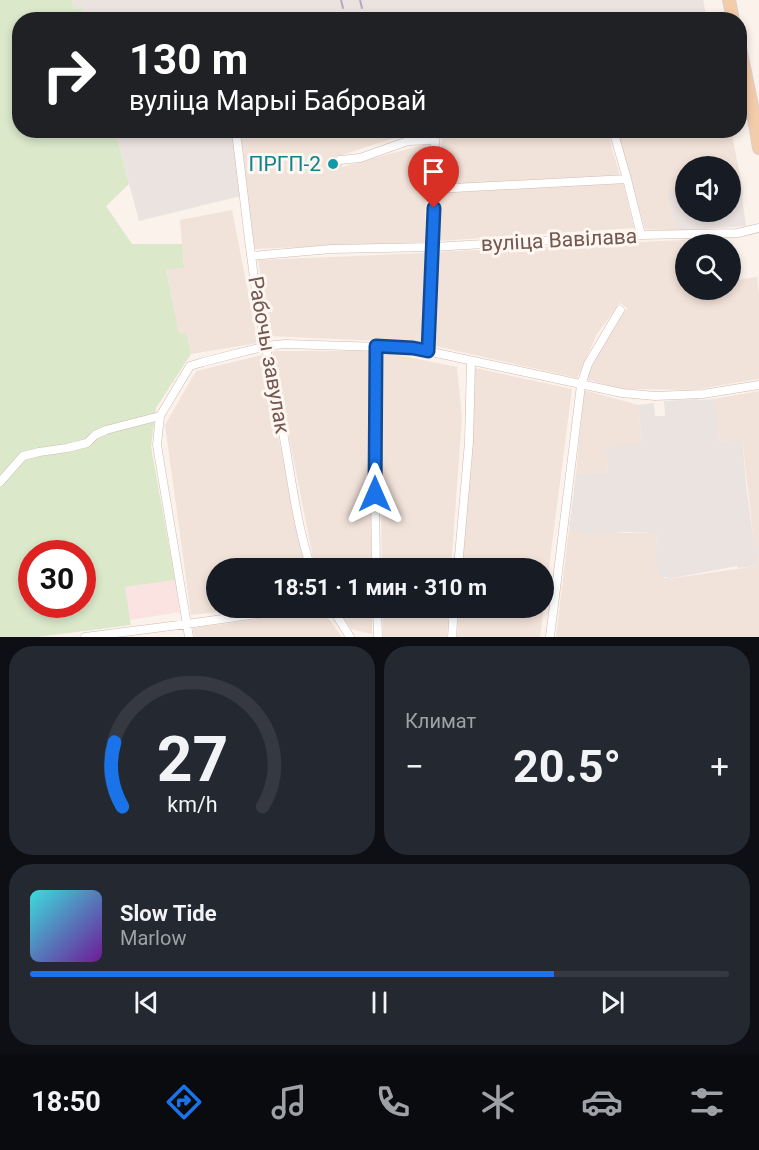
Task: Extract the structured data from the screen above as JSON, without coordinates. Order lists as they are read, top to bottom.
{
  "streets": {
    "street": ["вуліца Вавілава", "Рабочы завулак"]
  },
  "crossings": [
    ["вуліца Вавілава", "Рабочы завулак"]
  ],
  "places": ["ПРГП-2"],
  "page": {
    "turn": ["130 m", "вуліца Марыі Бабровай"],
    "limit": "30",
    "trip": "18:51 · 1 мин · 310 m",
    "tile": "Климат",
    "heat": ["−", "20.5°", "+"],
    "song": ["Slow Tide", "Marlow"],
    "tabs": "18:50",
    "gauge": ["27", "km/h"]
  }
}
